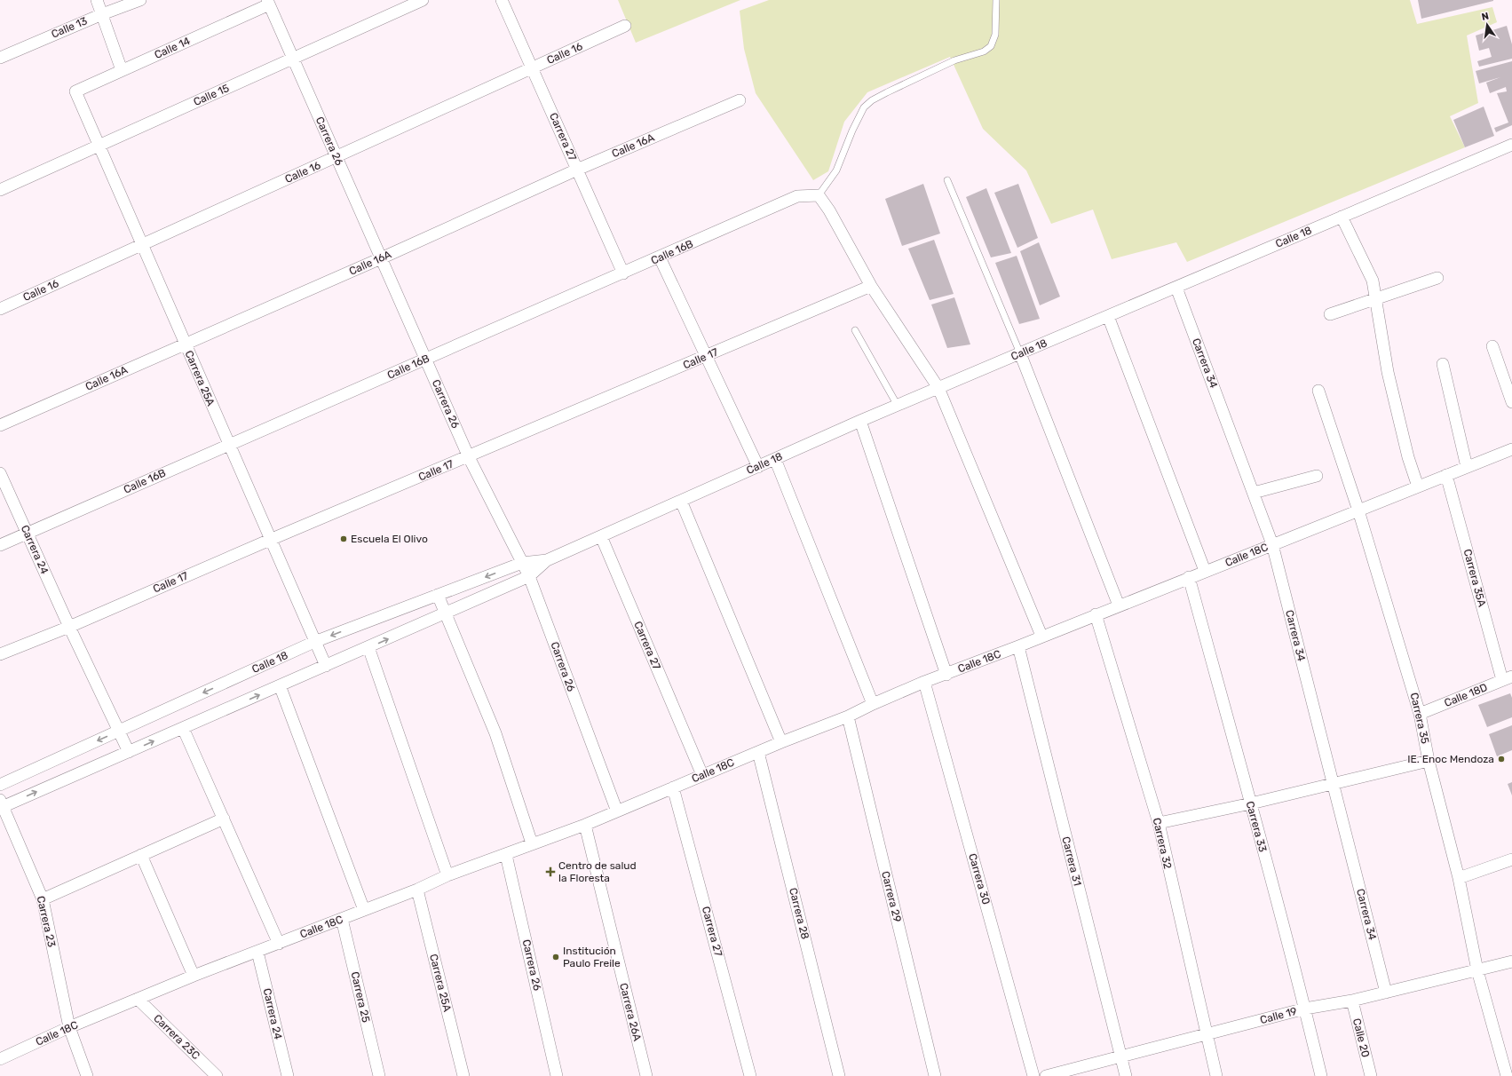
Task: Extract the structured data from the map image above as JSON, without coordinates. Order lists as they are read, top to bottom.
{
  "streets": {
    "street": [
      "Calle 13",
      "Calle 14",
      "Calle 16",
      "Calle 15",
      "Carrera 27",
      "Carrera 26",
      "Calle 16A",
      "Calle 18",
      "Calle 16B",
      "Calle 17",
      "Carrera 34",
      "Carrera 25A",
      "Carrera 24",
      "Calle 18C",
      "Carrera 35A",
      "Calle 18D",
      "Carrera 35",
      "Carrera 33",
      "Carrera 32",
      "Carrera 31",
      "Carrera 30",
      "Carrera 29",
      "Carrera 28",
      "Carrera 23",
      "Carrera 25",
      "Carrera 26A",
      "Calle 19",
      "Carrera 23C",
      "Calle 20"
    ]
  },
  "crossings": [
    ["Calle 14", "Carrera 26"],
    ["Calle 14", "Carrera 25A"],
    ["Calle 16", "Carrera 27"],
    ["Calle 16", "Carrera 26"],
    ["Calle 16", "Carrera 25A"],
    ["Calle 15", "Carrera 26"],
    ["Calle 15", "Carrera 25A"],
    ["Carrera 27", "Calle 16A"],
    ["Carrera 27", "Calle 18"],
    ["Carrera 27", "Calle 16B"],
    ["Carrera 27", "Calle 18C"],
    ["Carrera 26", "Calle 16A"],
    ["Carrera 26", "Calle 18"],
    ["Carrera 26", "Calle 16B"],
    ["Carrera 26", "Calle 17"],
    ["Carrera 26", "Calle 18C"],
    ["Calle 16A", "Carrera 25A"],
    ["Calle 18", "Carrera 34"],
    ["Calle 18", "Carrera 25A"],
    ["Calle 18", "Carrera 24"],
    ["Calle 18", "Carrera 23"],
    ["Calle 16B", "Carrera 25A"],
    ["Calle 16B", "Carrera 24"],
    ["Calle 17", "Carrera 25A"],
    ["Calle 17", "Carrera 24"],
    ["Carrera 34", "Calle 18C"],
    ["Carrera 34", "Calle 19"],
    ["Carrera 25A", "Calle 18C"],
    ["Carrera 24", "Calle 18C"],
    ["Calle 18C", "Carrera 35A"],
    ["Calle 18C", "Carrera 35"],
    ["Calle 18C", "Carrera 33"],
    ["Calle 18C", "Carrera 32"],
    ["Calle 18C", "Carrera 31"],
    ["Calle 18C", "Carrera 30"],
    ["Calle 18C", "Carrera 29"],
    ["Calle 18C", "Carrera 28"],
    ["Calle 18C", "Carrera 23"],
    ["Calle 18C", "Carrera 25"],
    ["Calle 18C", "Carrera 26A"],
    ["Calle 18C", "Carrera 23C"],
    ["Carrera 35A", "Calle 18D"],
    ["Calle 18D", "Carrera 35"],
    ["Carrera 35", "Calle 19"],
    ["Carrera 33", "Calle 19"],
    ["Carrera 32", "Calle 19"],
    ["Carrera 31", "Calle 19"],
    ["Calle 19", "Calle 20"]
  ],
  "places": {
    "other": ["Escuela El Olivo", "IE. Enoc Mendoza", "Institución Paulo Freile"],
    "health": ["Centro de salud la Floresta"]
  },
  "north": "top"
}
